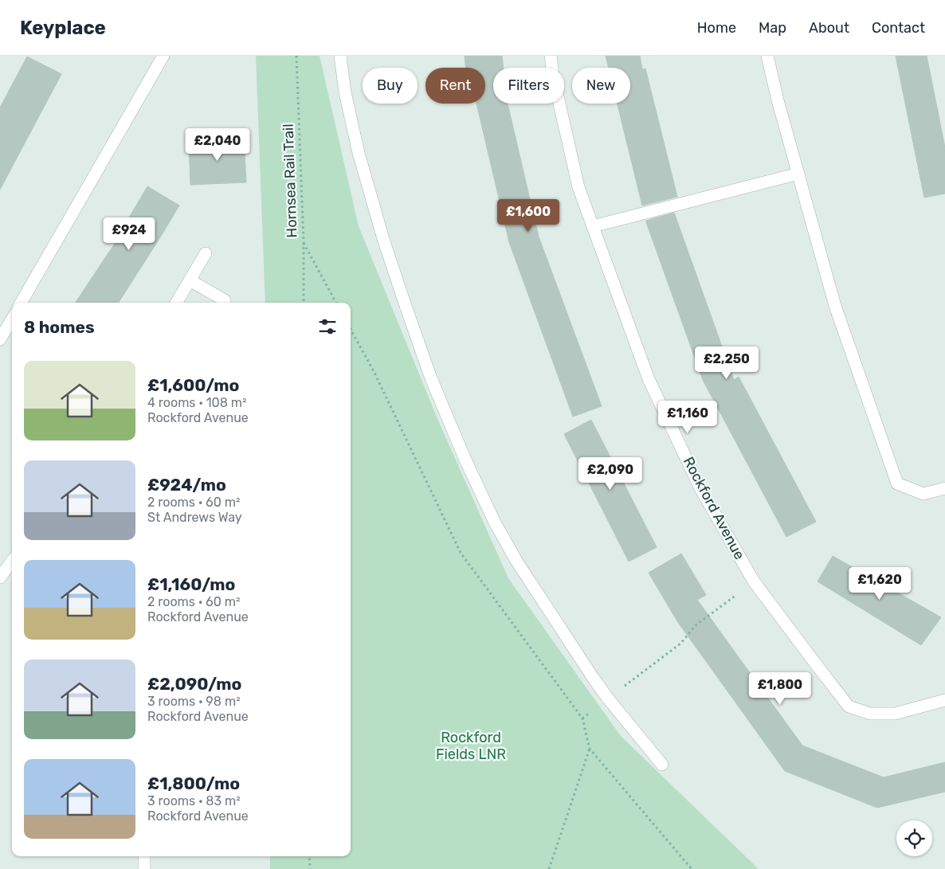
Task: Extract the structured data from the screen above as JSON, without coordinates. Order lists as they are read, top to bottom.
{
  "streets": {
    "street": ["Rockford Avenue"],
    "path": ["Hornsea Rail Trail"]
  },
  "parks": ["Rockford Fields LNR"],
  "page": {
    "header": "Keyplace",
    "nav": [
      "Home",
      "Map",
      "About",
      "Contact"
    ],
    "chip": [
      "Buy",
      "Rent",
      "Filters",
      "New"
    ],
    "price": [
      "£2,040",
      "£1,600",
      "£924",
      "£2,250",
      "£1,160",
      "£2,090",
      "£1,620",
      "£1,800"
    ],
    "heading": "8 homes",
    "list": [
      {
        "name": "£1,600/mo",
        "note": "4 rooms · 108 m² · Rockford Avenue"
      },
      {
        "name": "£924/mo",
        "note": "2 rooms · 60 m² · St Andrews Way"
      },
      {
        "name": "£1,160/mo",
        "note": "2 rooms · 60 m² · Rockford Avenue"
      },
      {
        "name": "£2,090/mo",
        "note": "3 rooms · 98 m² · Rockford Avenue"
      },
      {
        "name": "£1,800/mo",
        "note": "3 rooms · 83 m² · Rockford Avenue"
      }
    ]
  }
}
